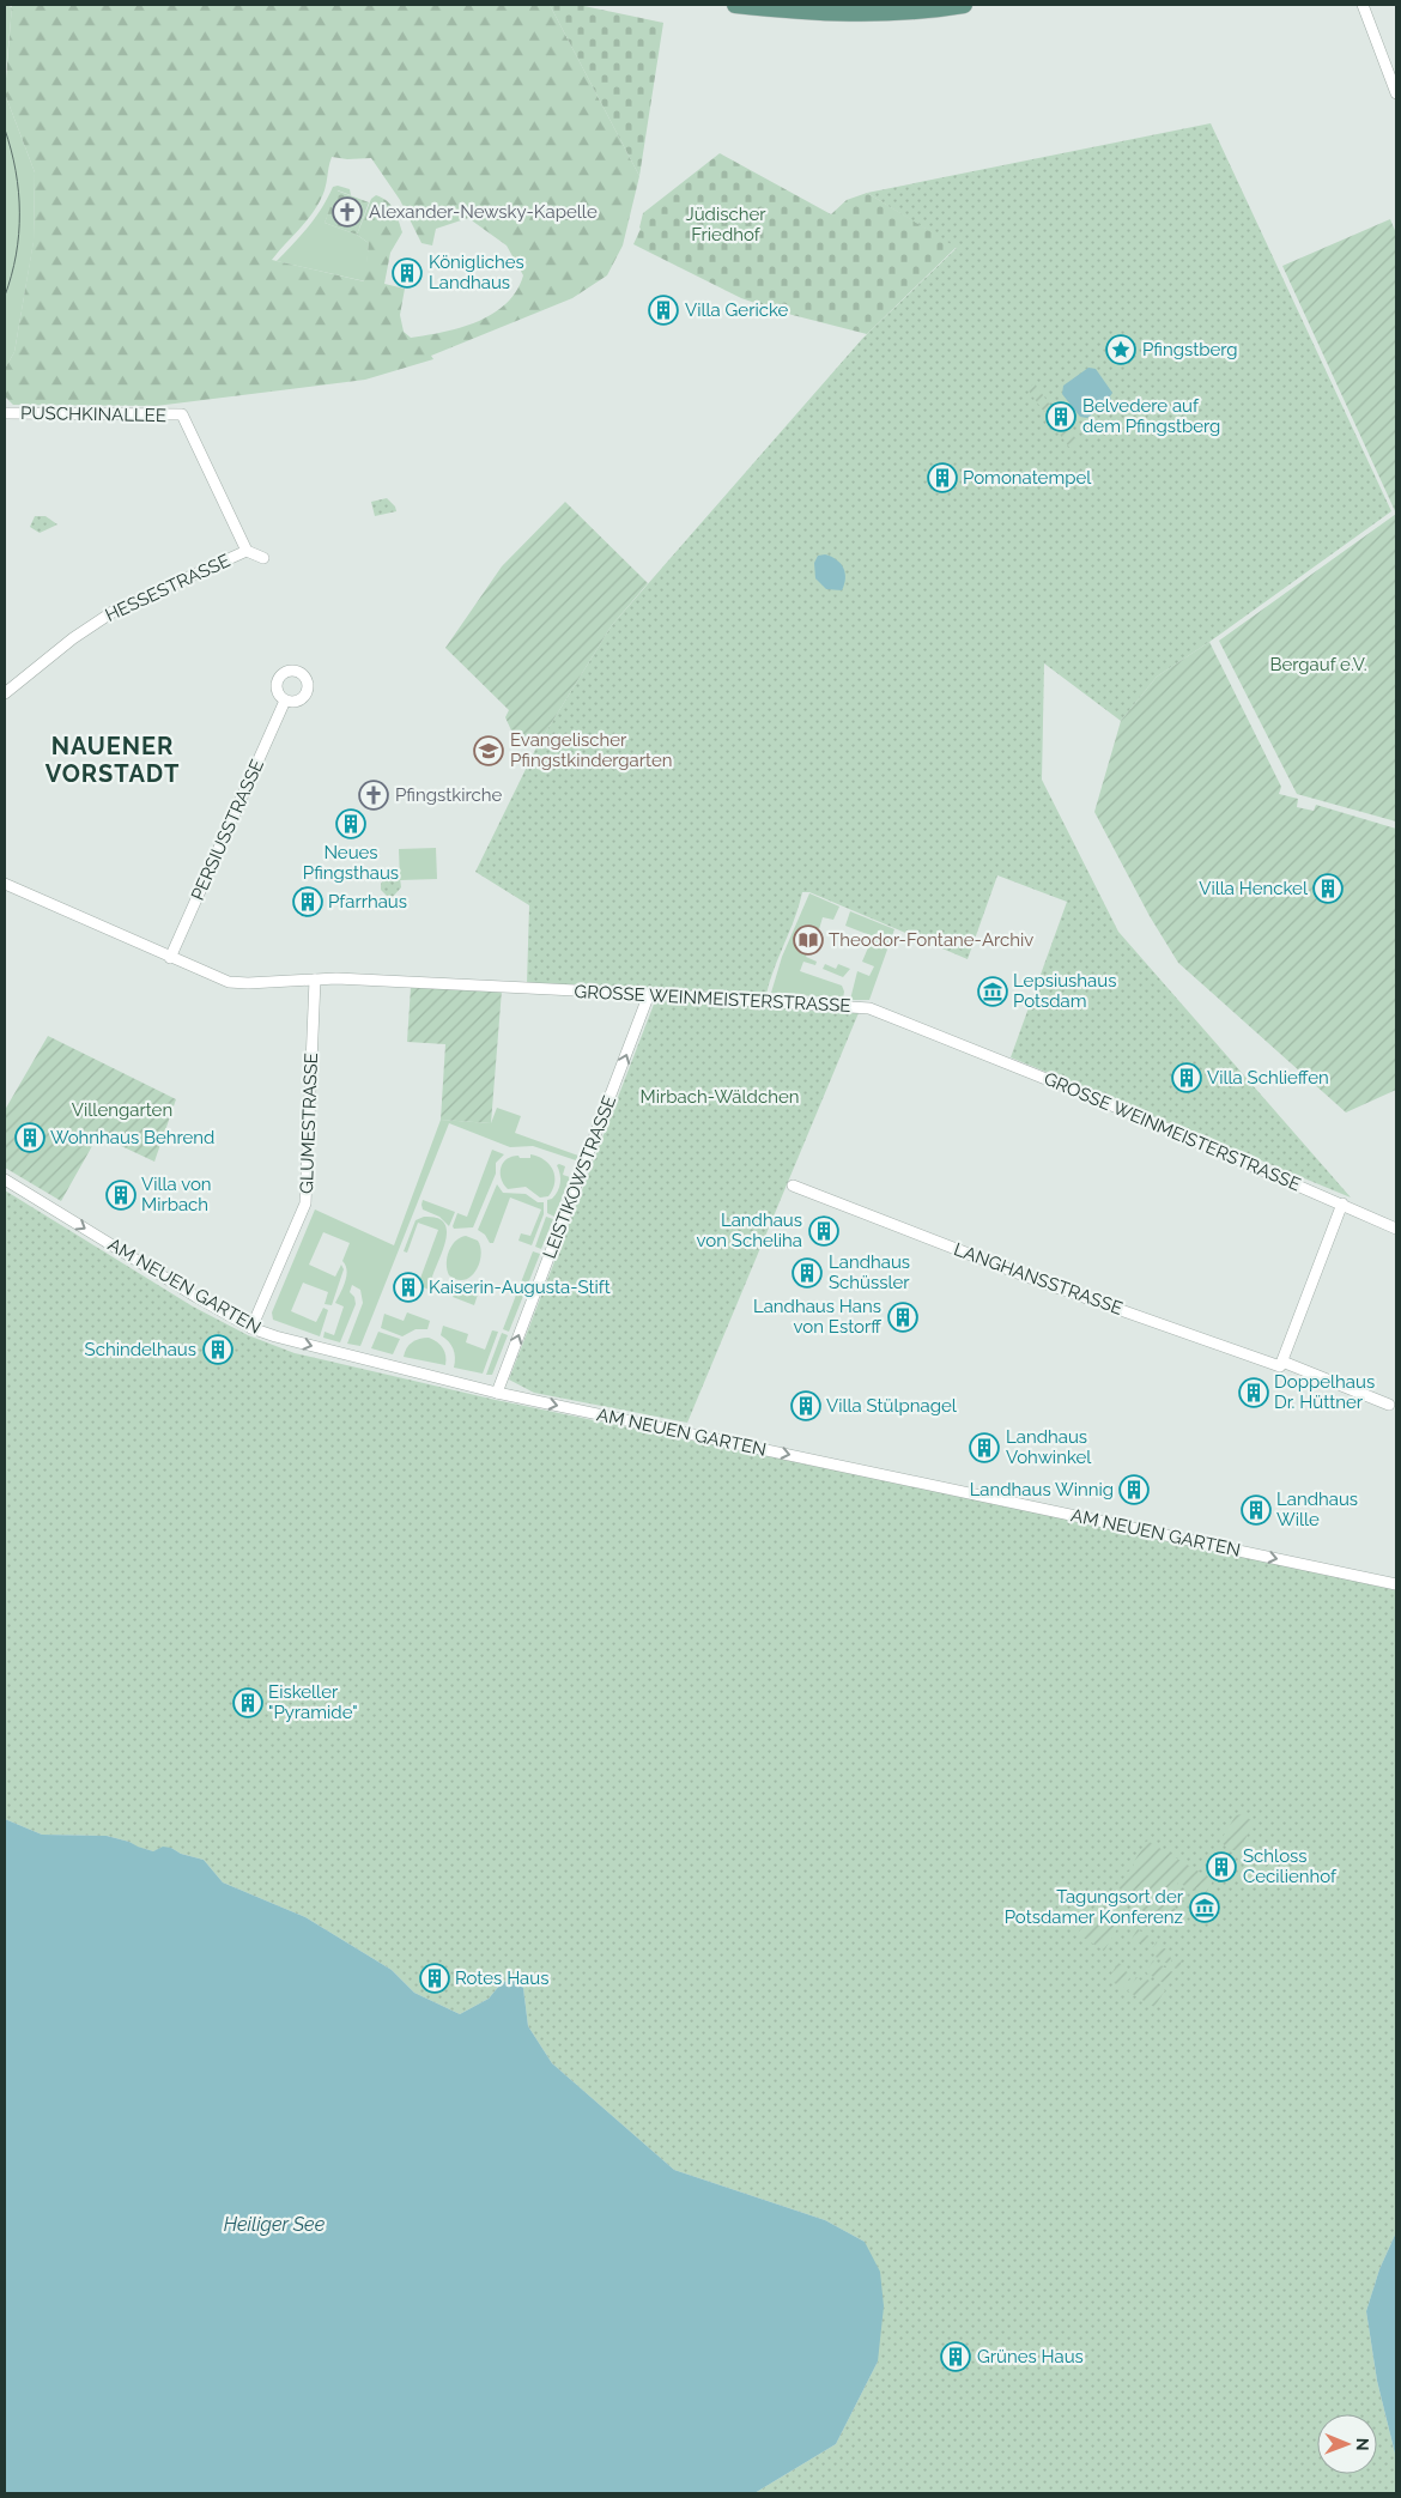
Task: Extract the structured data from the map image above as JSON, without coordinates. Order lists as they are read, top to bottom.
{
  "streets": {
    "street": [
      "PUSCHKINALLEE",
      "HESSESTRASSE",
      "PERSIUSSTRASSE",
      "GROSSE WEINMEISTERSTRASSE",
      "GLUMESTRASSE",
      "LEISTIKOWSTRASSE",
      "LANGHANSSTRASSE",
      "AM NEUEN GARTEN"
    ]
  },
  "crossings": [
    ["PUSCHKINALLEE", "HESSESTRASSE"],
    ["PERSIUSSTRASSE", "GROSSE WEINMEISTERSTRASSE"],
    ["GROSSE WEINMEISTERSTRASSE", "GLUMESTRASSE"],
    ["GROSSE WEINMEISTERSTRASSE", "LEISTIKOWSTRASSE"],
    ["GLUMESTRASSE", "AM NEUEN GARTEN"],
    ["LEISTIKOWSTRASSE", "AM NEUEN GARTEN"]
  ],
  "one_way": ["LEISTIKOWSTRASSE", "AM NEUEN GARTEN"],
  "districts": ["NAUENER VORSTADT"],
  "water": ["Heiliger See"],
  "parks": [
    "Jüdischer Friedhof",
    "Bergauf e.V.",
    "Mirbach-Wäldchen",
    "Villengarten"
  ],
  "places": {
    "church": ["Alexander-Newsky-Kapelle", "Pfingstkirche"],
    "building": [
      "Königliches Landhaus",
      "Villa Gericke",
      "Belvedere auf dem Pfingstberg",
      "Pomonatempel",
      "Neues Pfingsthaus",
      "Villa Henckel",
      "Pfarrhaus",
      "Villa Schlieffen",
      "Wohnhaus Behrend",
      "Villa von Mirbach",
      "Landhaus von Scheliha",
      "Landhaus Schüssler",
      "Kaiserin-Augusta-Stift",
      "Landhaus Hans von Estorff",
      "Schindelhaus",
      "Doppelhaus Dr. Hüttner",
      "Villa Stülpnagel",
      "Landhaus Vohwinkel",
      "Landhaus Winnig",
      "Landhaus Wille",
      "Eiskeller \"Pyramide\"",
      "Schloss Cecilienhof",
      "Rotes Haus",
      "Grünes Haus"
    ],
    "place": ["Pfingstberg"],
    "school or university": ["Evangelischer Pfingstkindergarten"],
    "library": ["Theodor-Fontane-Archiv"],
    "museum": ["Lepsiushaus Potsdam", "Tagungsort der Potsdamer Konferenz"]
  },
  "north": "right"
}
